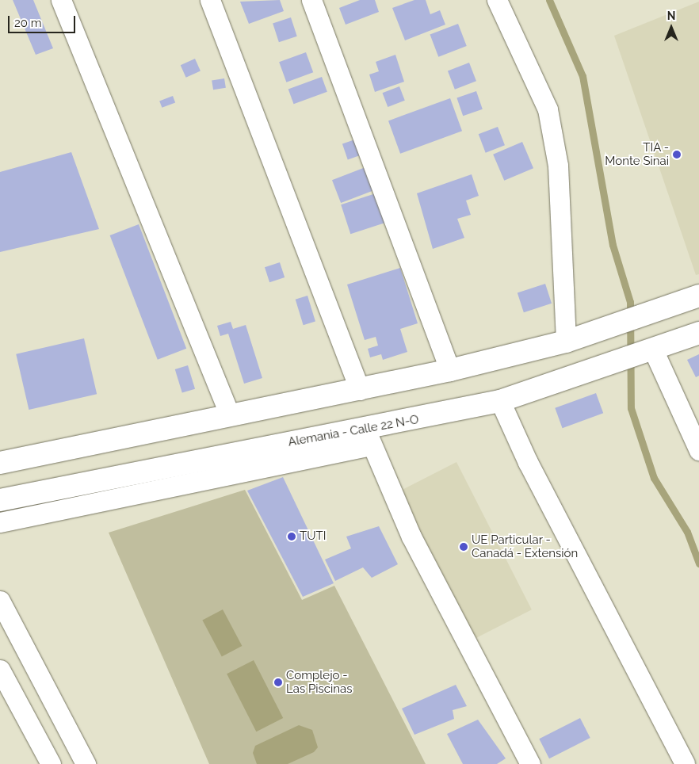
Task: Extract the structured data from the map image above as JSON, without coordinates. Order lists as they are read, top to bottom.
{
  "streets": {
    "street": ["Alemania - Calle 22 N-O"]
  },
  "places": [
    "TIA - Monte Sinai",
    "TUTI",
    "UE Particular - Canadá - Extensión",
    "Complejo - Las Piscinas"
  ],
  "scale_bar": "20 m",
  "north": "top"
}
